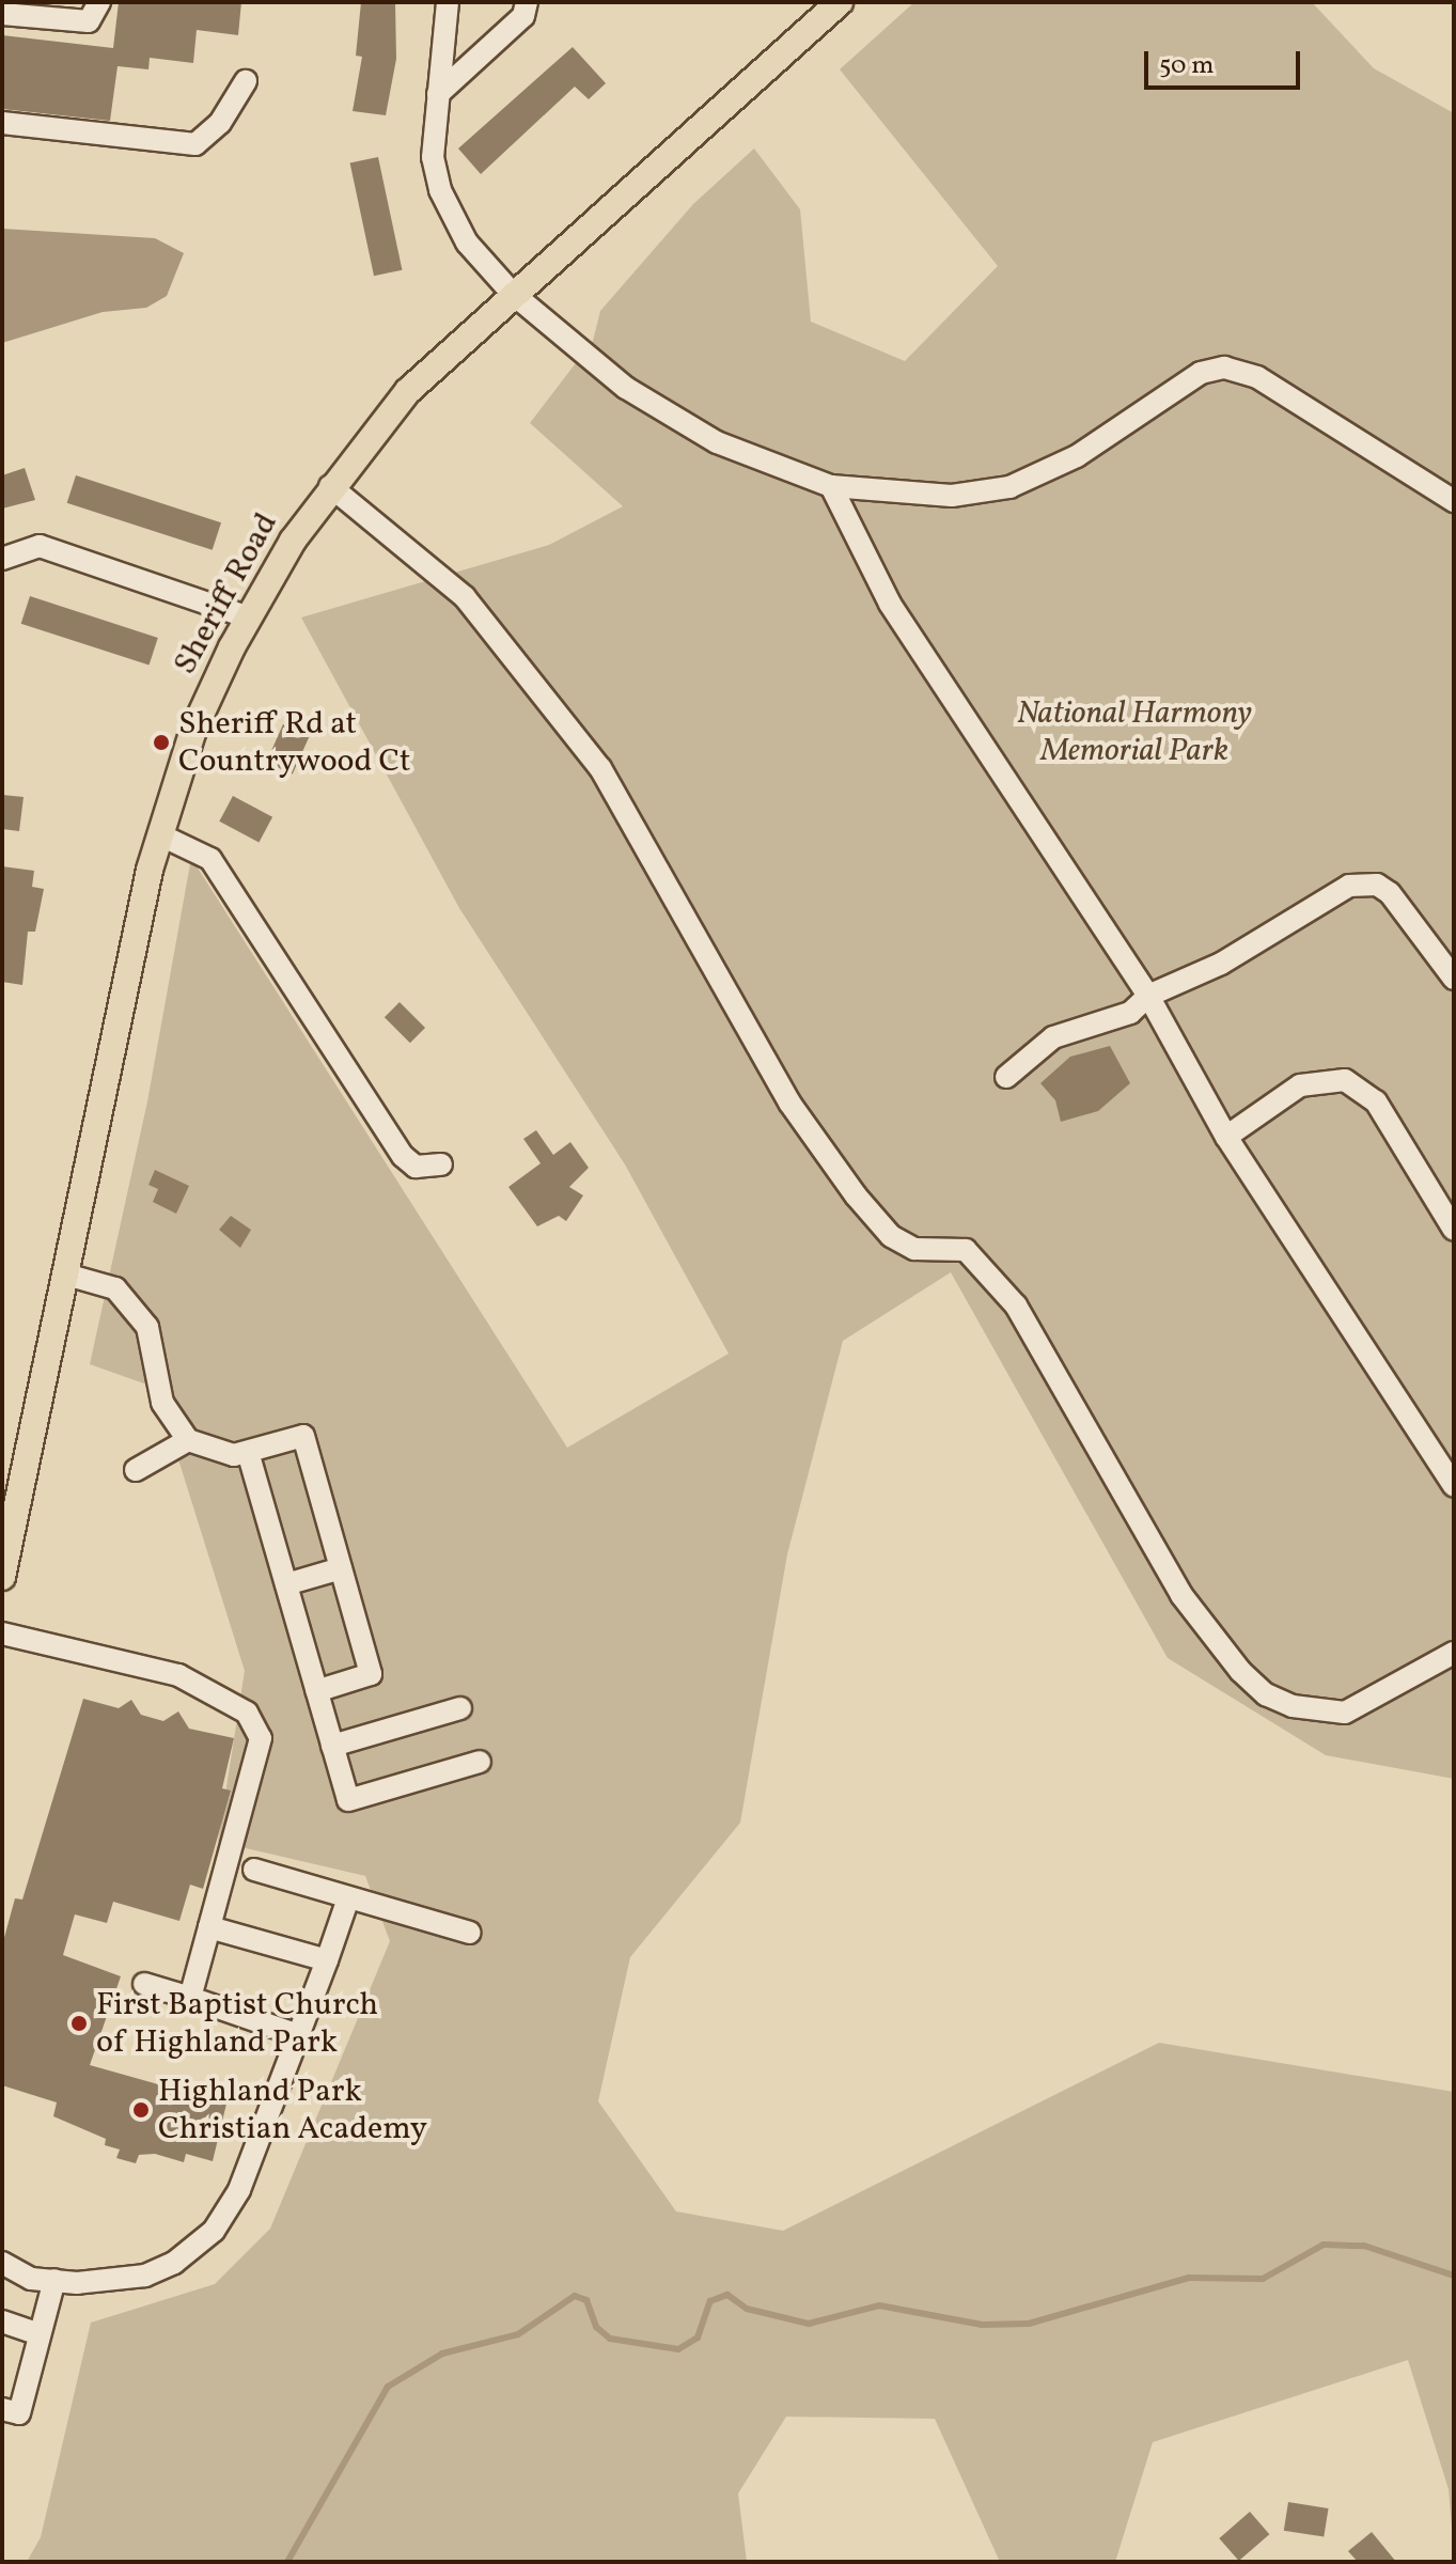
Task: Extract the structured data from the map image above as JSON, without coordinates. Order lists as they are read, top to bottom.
{
  "streets": {
    "main road": ["Sheriff Road"]
  },
  "parks": ["National Harmony Memorial Park"],
  "places": ["Sheriff Rd at Countrywood Ct", "First Baptist Church of Highland Park", "Highland Park Christian Academy"],
  "scale_bar": "50 m"
}
